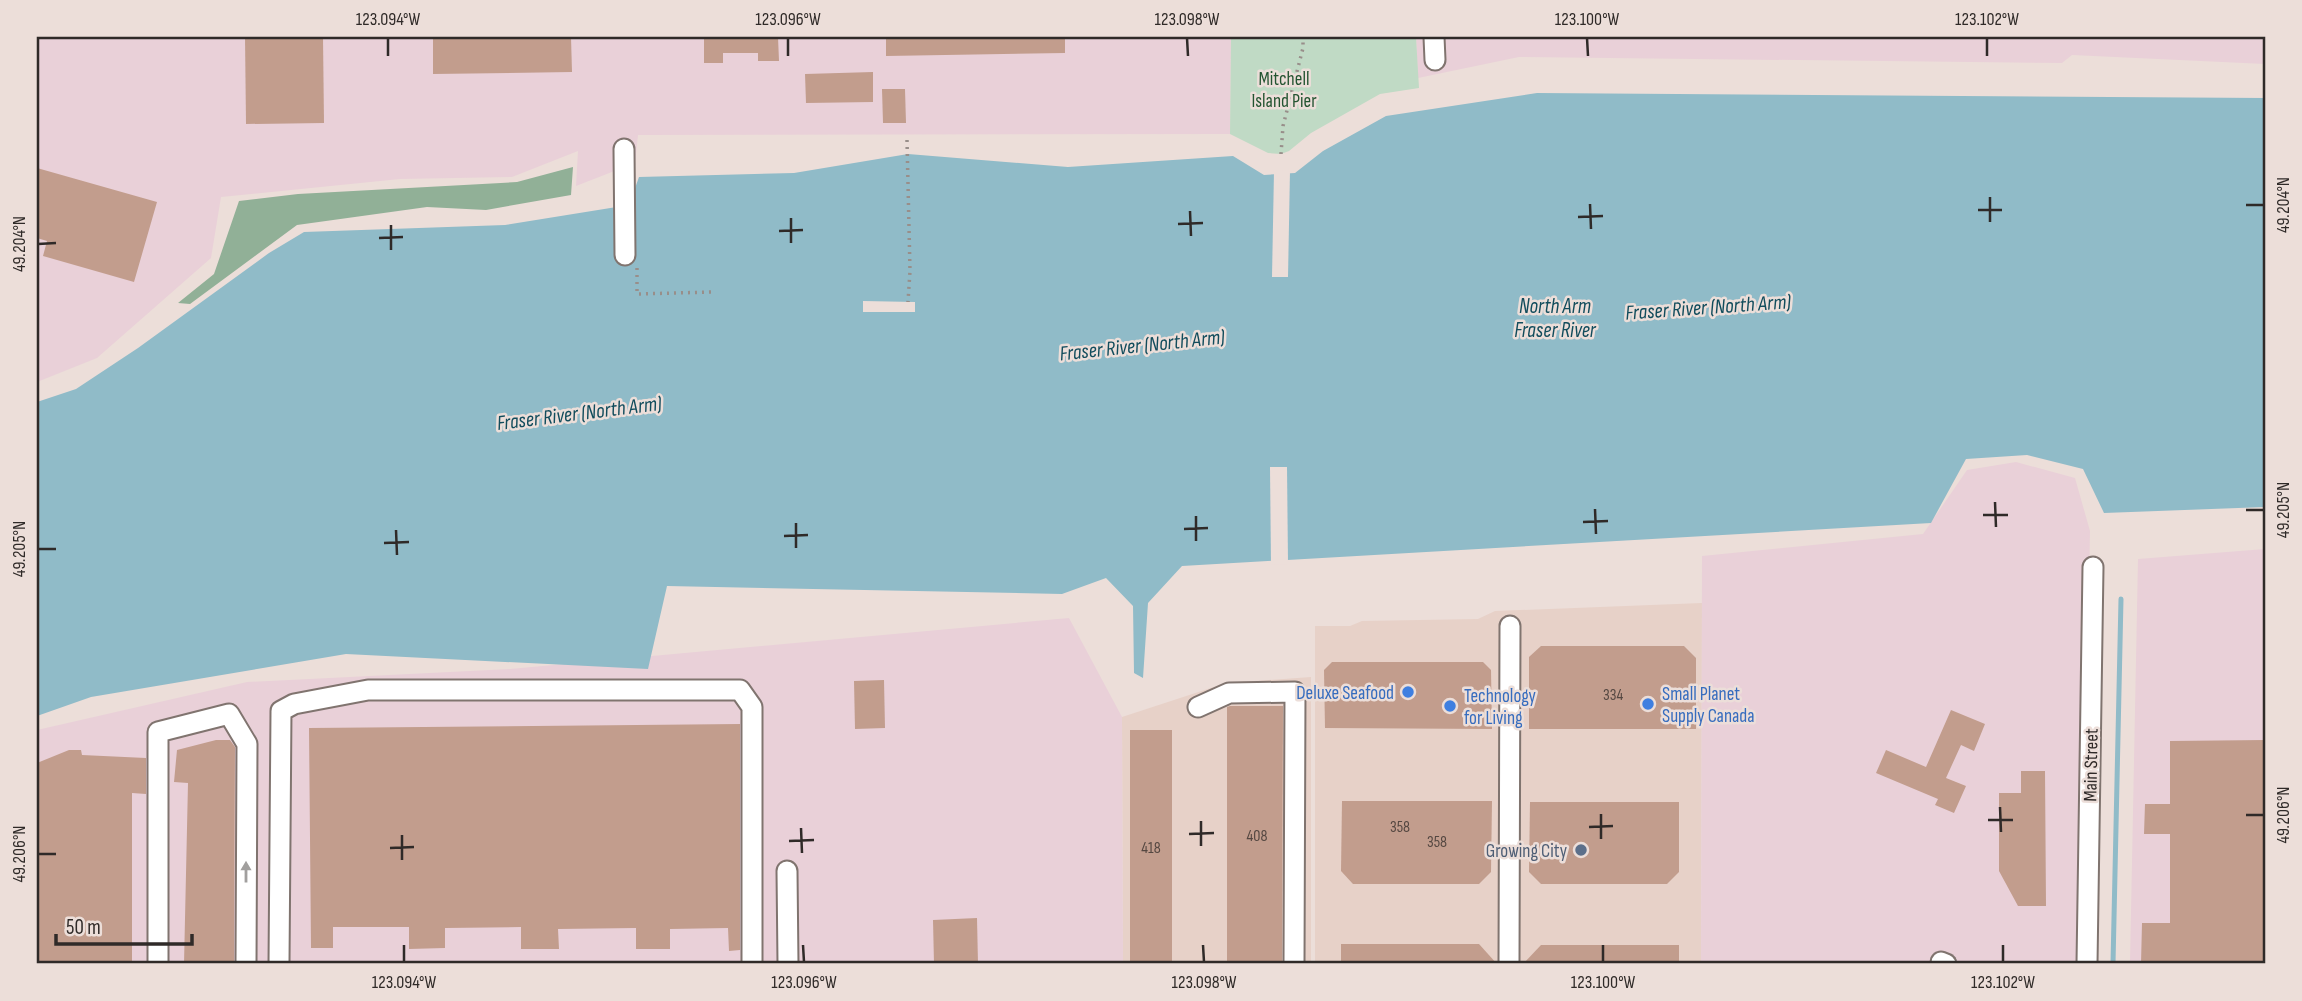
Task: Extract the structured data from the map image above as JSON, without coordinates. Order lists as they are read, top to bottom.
{
  "streets": {
    "street": ["Main Street"]
  },
  "water": ["North Arm Fraser River", "Fraser River (North Arm)"],
  "parks": ["Mitchell Island Pier"],
  "places": [
    "Deluxe Seafood",
    "Small Planet Supply Canada",
    "Technology for Living",
    "Growing City"
  ],
  "house_numbers": [
    "334",
    "358",
    "408",
    "358",
    "418"
  ],
  "scale_bar": "50 m",
  "coordinates": [
    "123.094°W",
    "123.096°W",
    "123.098°W",
    "123.100°W",
    "123.102°W",
    "49.204°N",
    "49.205°N",
    "49.206°N"
  ]
}
